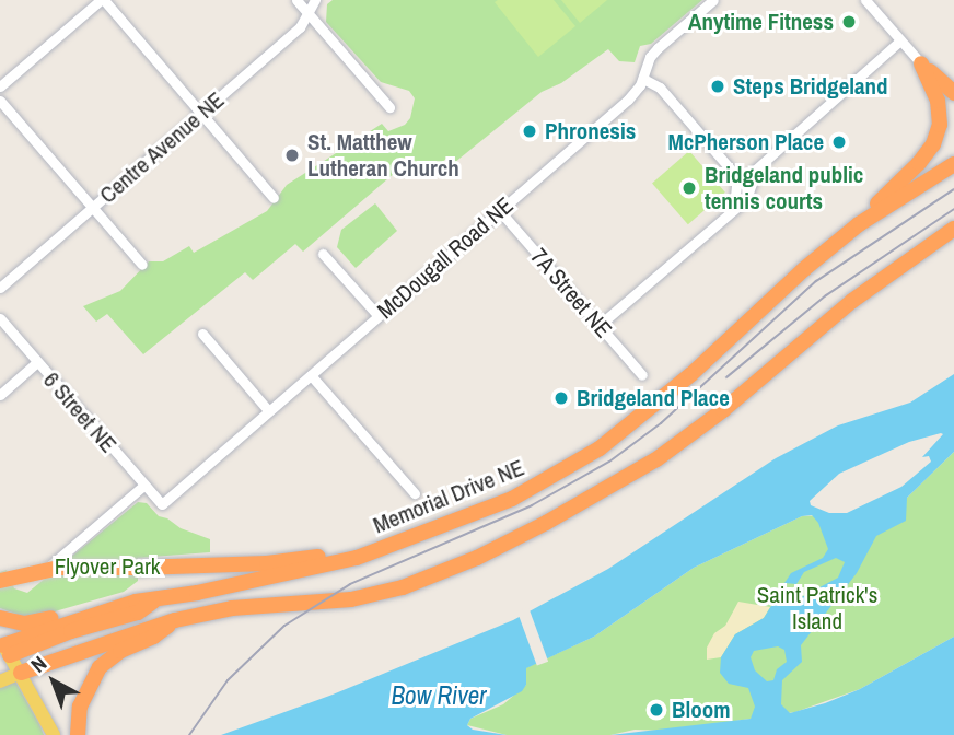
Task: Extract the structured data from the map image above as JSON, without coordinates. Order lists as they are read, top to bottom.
{
  "streets": {
    "highway": ["Memorial Drive NE"],
    "street": [
      "Centre Avenue NE",
      "McDougall Road NE",
      "7A Street NE",
      "6 Street NE"
    ]
  },
  "crossings": [
    ["McDougall Road NE", "7A Street NE"],
    ["McDougall Road NE", "6 Street NE"]
  ],
  "water": ["Bow River"],
  "parks": ["Flyover Park", "Saint Patrick's Island"],
  "places": [
    "Anytime Fitness",
    "Steps Bridgeland",
    "Phronesis",
    "McPherson Place",
    "St. Matthew Lutheran Church",
    "Bridgeland public tennis courts",
    "Bridgeland Place",
    "Bloom"
  ],
  "north": "top left"
}
